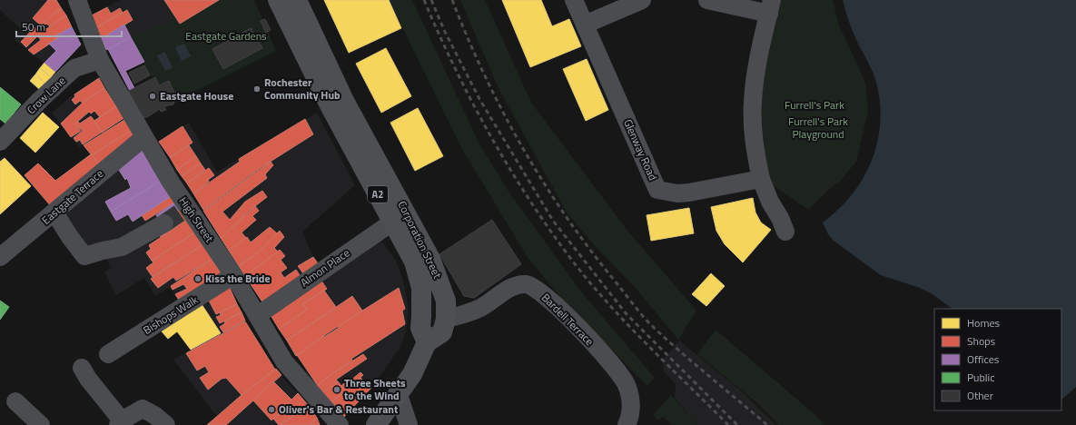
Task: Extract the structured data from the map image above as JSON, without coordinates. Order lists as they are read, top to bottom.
{
  "streets": {
    "main road": ["A2", "Corporation Street"],
    "street": [
      "Crow Lane",
      "Glenway Road",
      "Eastgate Terrace",
      "High Street",
      "Almon Place",
      "Bishops Walk",
      "Bardell Terrace"
    ]
  },
  "crossings": [
    ["Crow Lane", "High Street"],
    ["Eastgate Terrace", "High Street"],
    ["High Street", "Almon Place"],
    ["High Street", "Bishops Walk"],
    ["Corporation Street", "Almon Place"],
    ["Corporation Street", "Bardell Terrace"]
  ],
  "parks": ["Eastgate Gardens", "Furrell's Park", "Furrell's Park Playground"],
  "places": [
    "Rochester Community Hub",
    "Eastgate House",
    "Kiss the Bride",
    "Three Sheets to the Wind",
    "Oliver's Bar & Restaurant"
  ],
  "legend": [
    "Homes",
    "Shops",
    "Offices",
    "Public",
    "Other"
  ],
  "scale_bar": "50 m"
}
